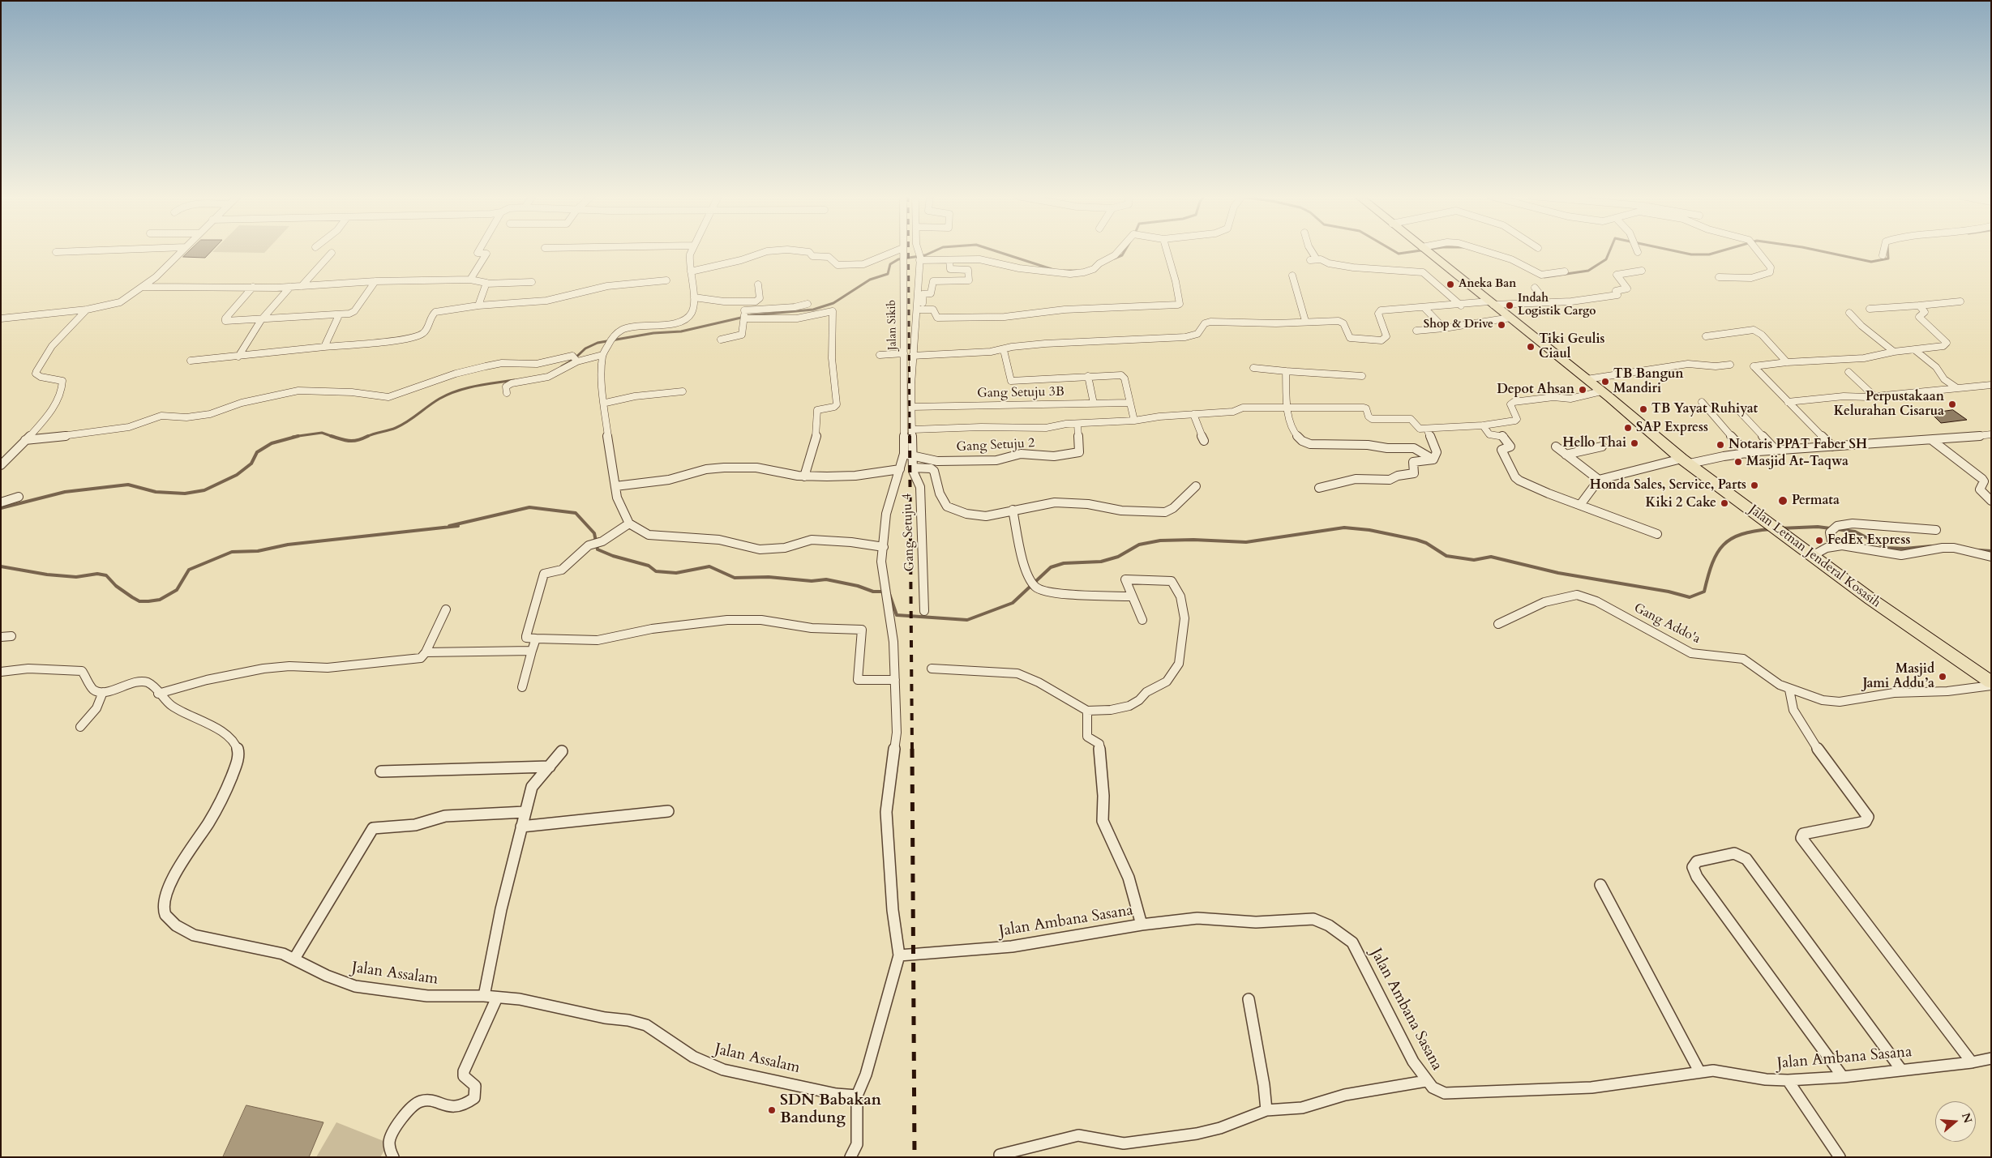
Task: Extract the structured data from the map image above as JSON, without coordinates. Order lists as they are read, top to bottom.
{
  "streets": {
    "highway": ["Jalan Letnan Jenderal Kosasih"],
    "street": [
      "Jalan Sikib",
      "Gang Setuju 3B",
      "Gang Setuju 2",
      "Gang Setuju 4",
      "Gang Addo'a",
      "Jalan Ambana Sasana",
      "Jalan Assalam"
    ]
  },
  "crossings": [
    ["Jalan Sikib", "Gang Setuju 2"],
    ["Jalan Sikib", "Gang Setuju 4"],
    ["Gang Setuju 2", "Gang Setuju 4"]
  ],
  "places": [
    "Aneka Ban",
    "Indah Logistik Cargo",
    "Shop & Drive",
    "Tiki Geulis Ciaul",
    "TB Bangun Mandiri",
    "Depot Ahsan",
    "Perpustakaan Kelurahan Cisarua",
    "TB Yayat Ruhiyat",
    "SAP Express",
    "Hello Thai",
    "Notaris PPAT Faber SH",
    "Masjid At-Taqwa",
    "Honda Sales, Service, Parts",
    "Permata",
    "Kiki 2 Cake",
    "FedEx Express",
    "Masjid Jami Addu’a",
    "SDN Babakan Bandung"
  ],
  "north": "right"
}
